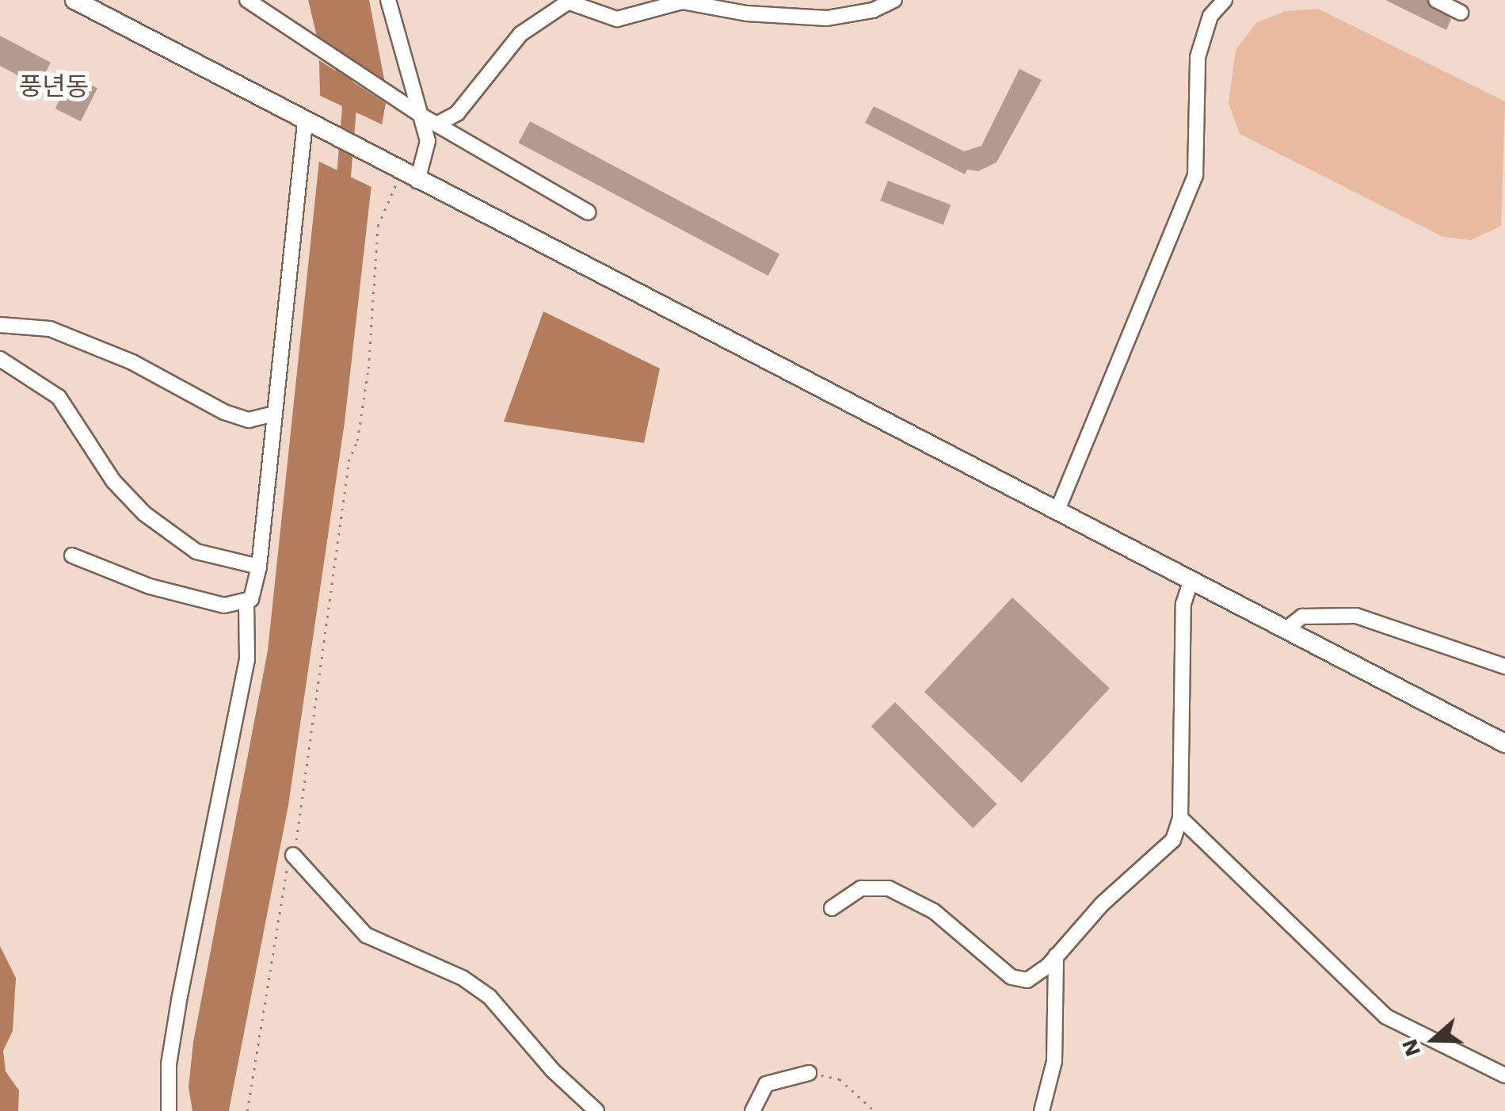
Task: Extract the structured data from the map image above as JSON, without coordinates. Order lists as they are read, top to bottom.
{
  "districts": ["풍년동"],
  "north": "left"
}
